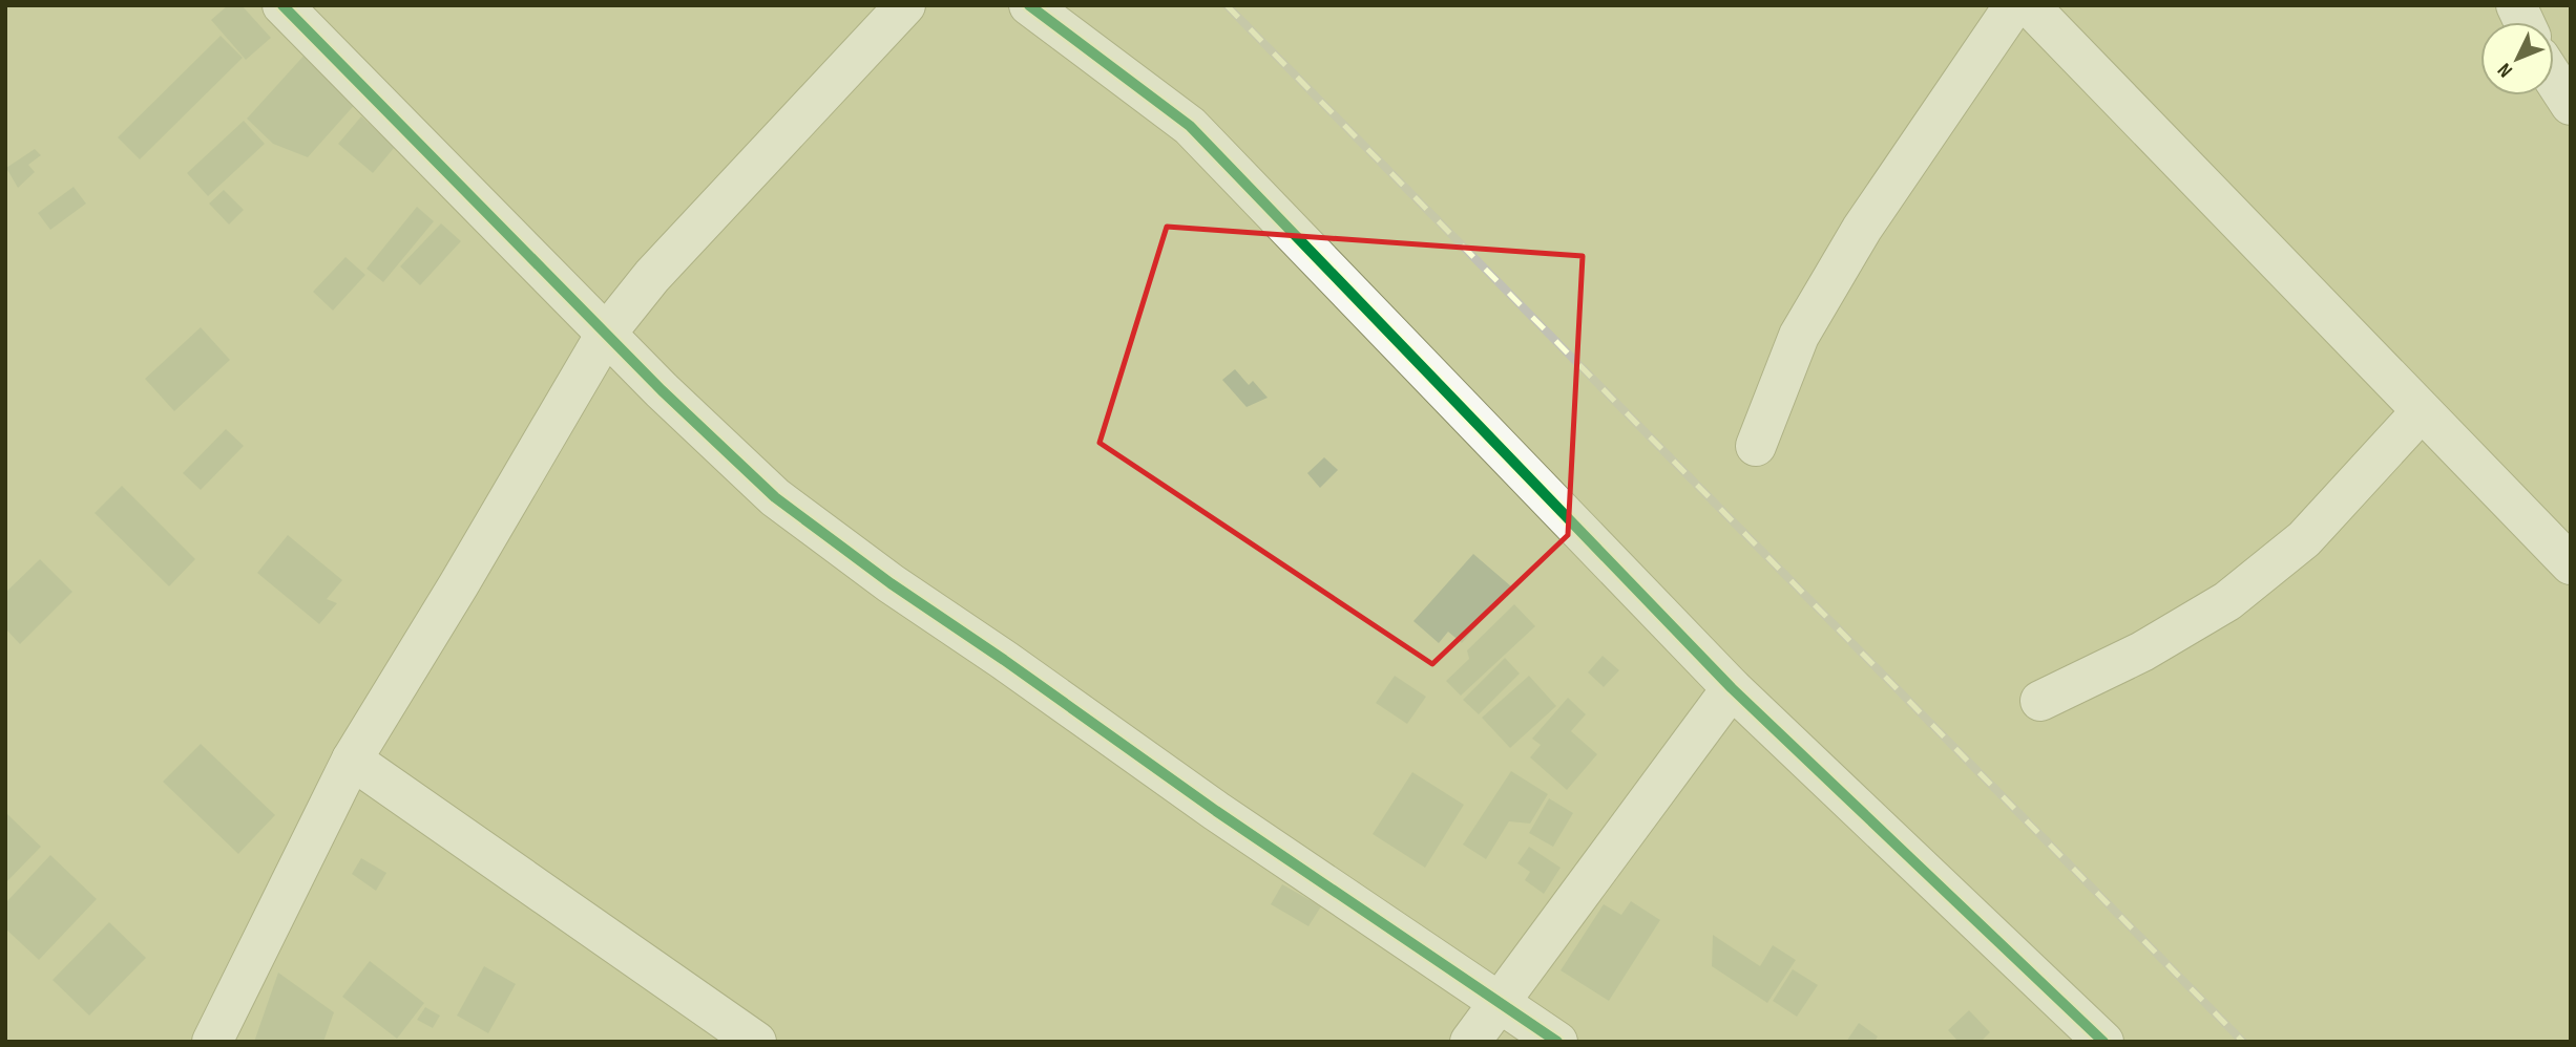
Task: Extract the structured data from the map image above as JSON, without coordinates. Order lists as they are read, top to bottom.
{
  "north": "bottom left"
}
